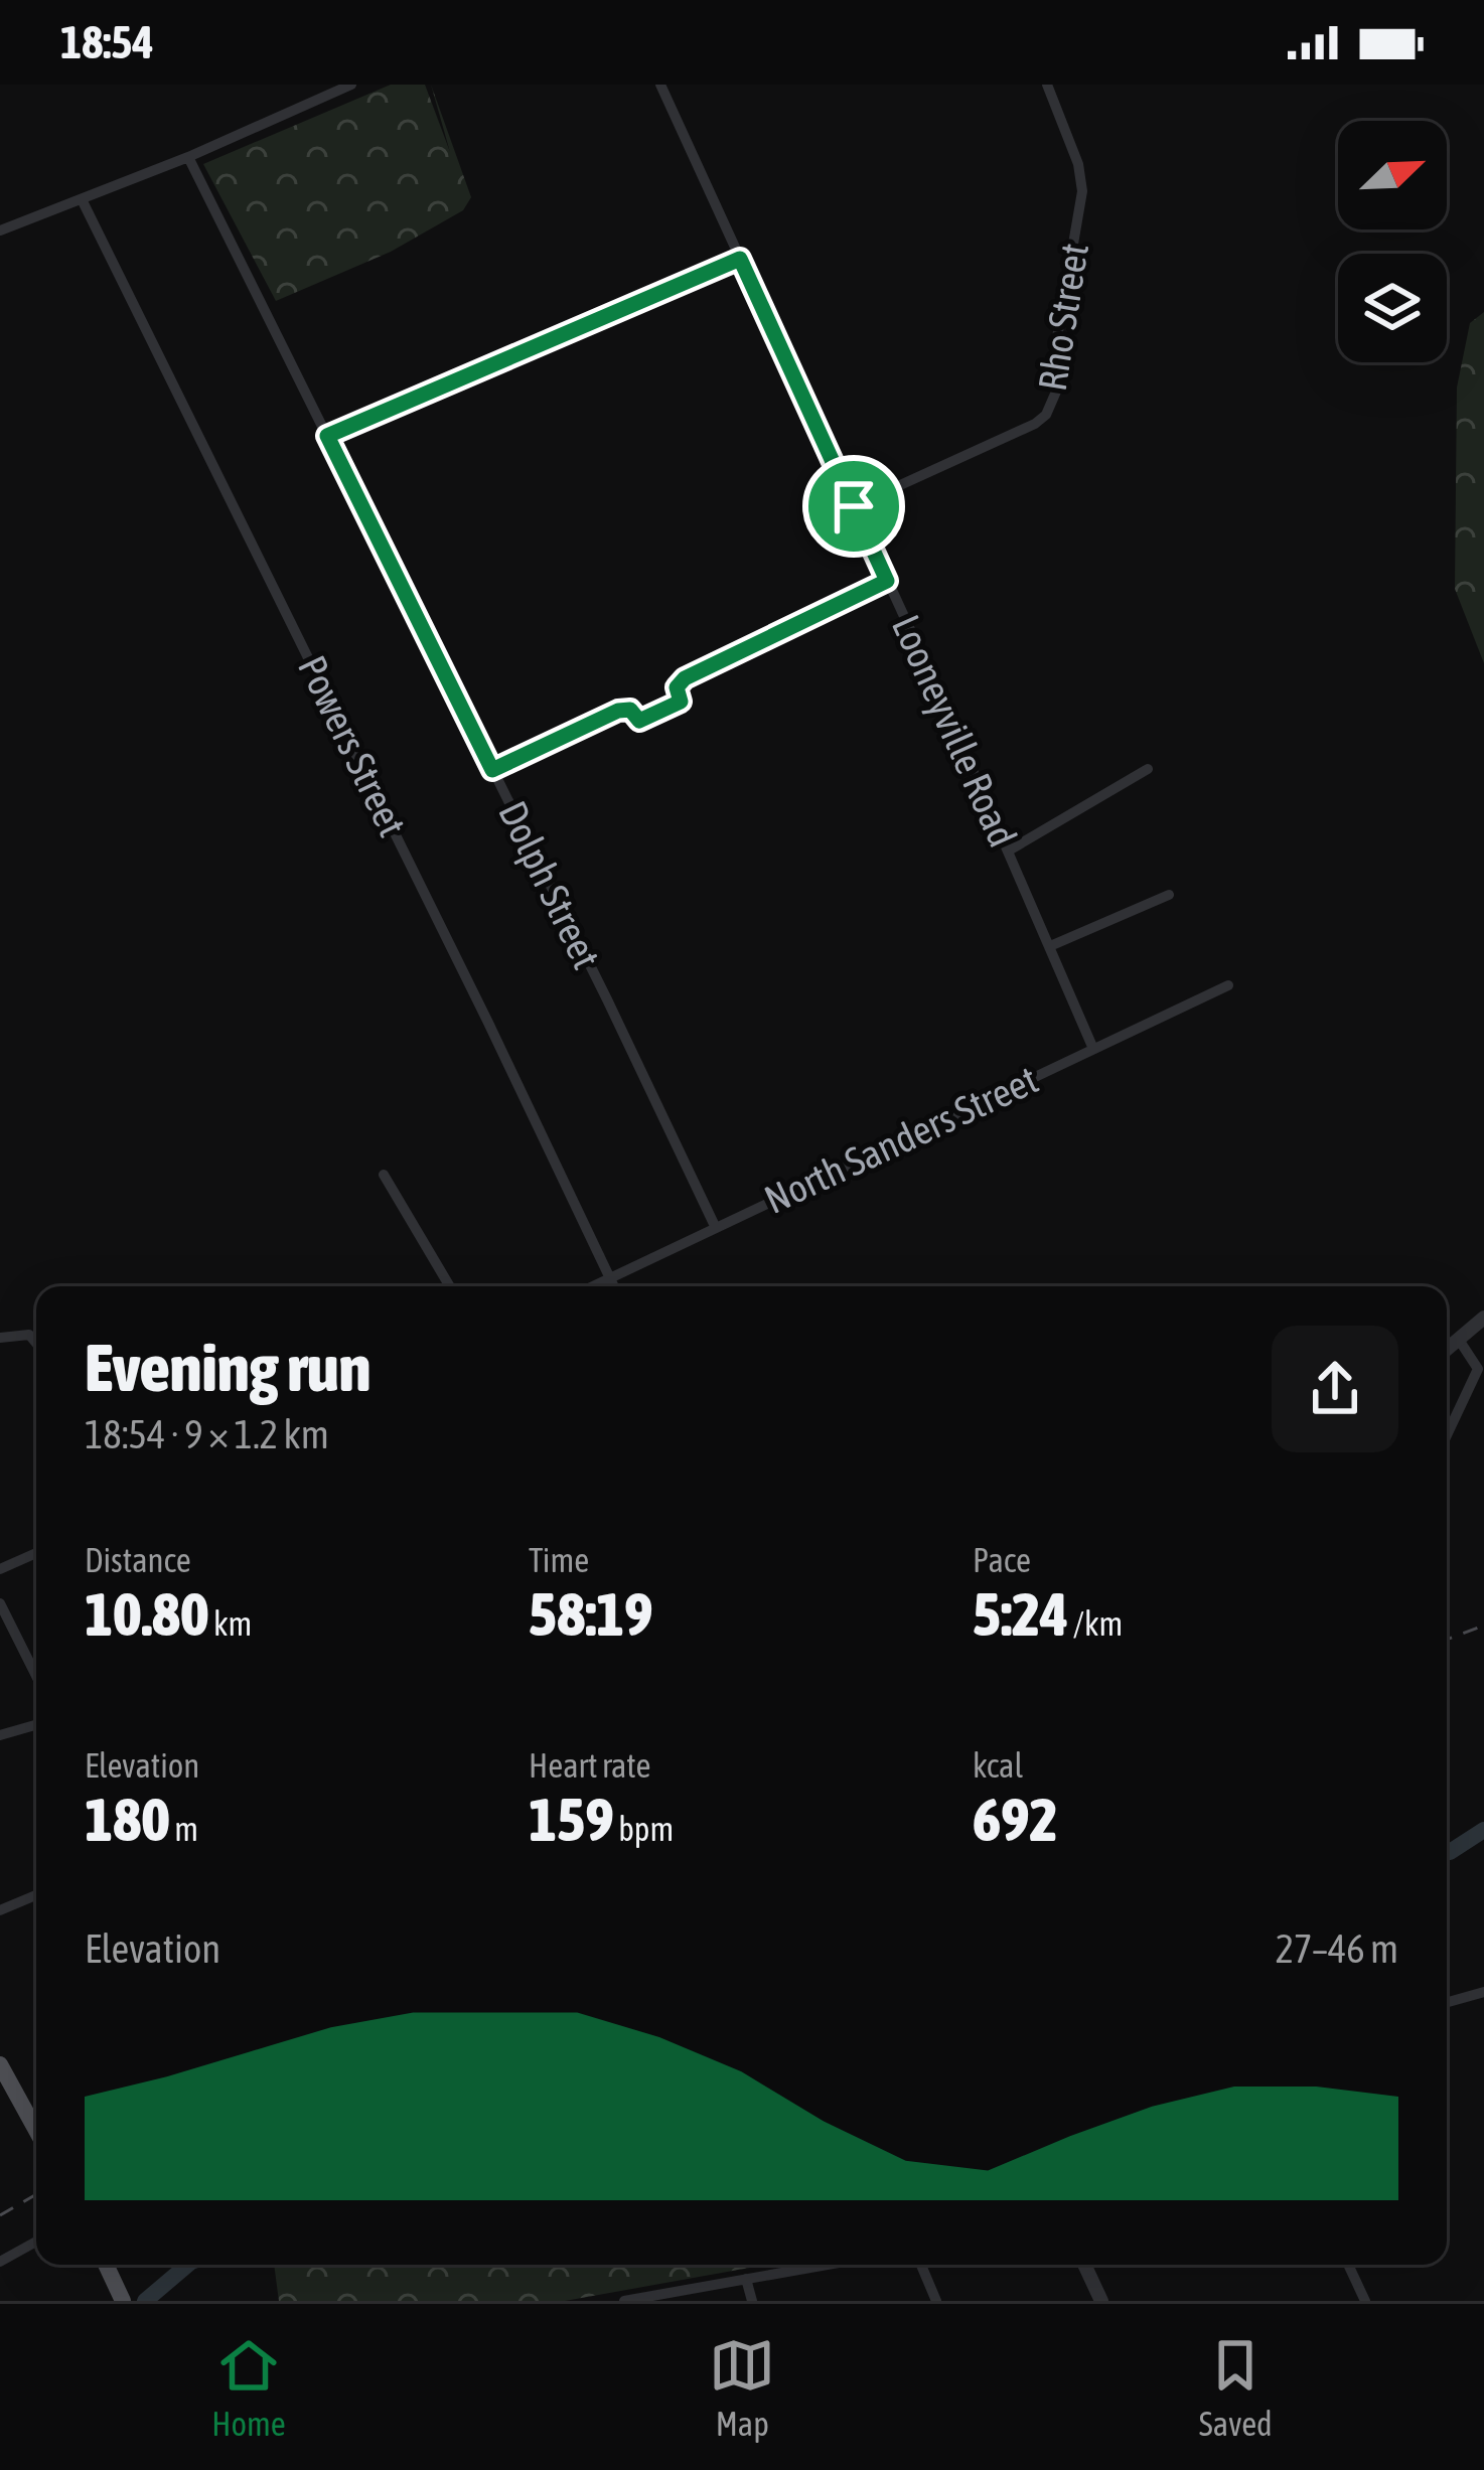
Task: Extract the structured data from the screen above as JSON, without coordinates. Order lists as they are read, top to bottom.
{
  "streets": {
    "street": [
      "Rho Street",
      "Looneyville Road",
      "Powers Street",
      "Dolph Street",
      "North Sanders Street"
    ]
  },
  "crossings": [
    ["Rho Street", "Looneyville Road"],
    ["Looneyville Road", "North Sanders Street"],
    ["Powers Street", "North Sanders Street"],
    ["Dolph Street", "North Sanders Street"]
  ],
  "north": "top right",
  "page": {
    "status": "18:54",
    "heading": ["Evening run", "18:54 · 9 × 1.2 km"],
    "stats": [
      ["Distance", "10.80 km"],
      ["Time", "58:19"],
      ["Pace", "5:24 /km"],
      ["Elevation", "180 m"],
      ["Heart rate", "159 bpm"],
      ["kcal", "692"]
    ],
    "chart": ["Elevation", "27–46 m"],
    "tabs": ["Home", "Map", "Saved"]
  }
}
